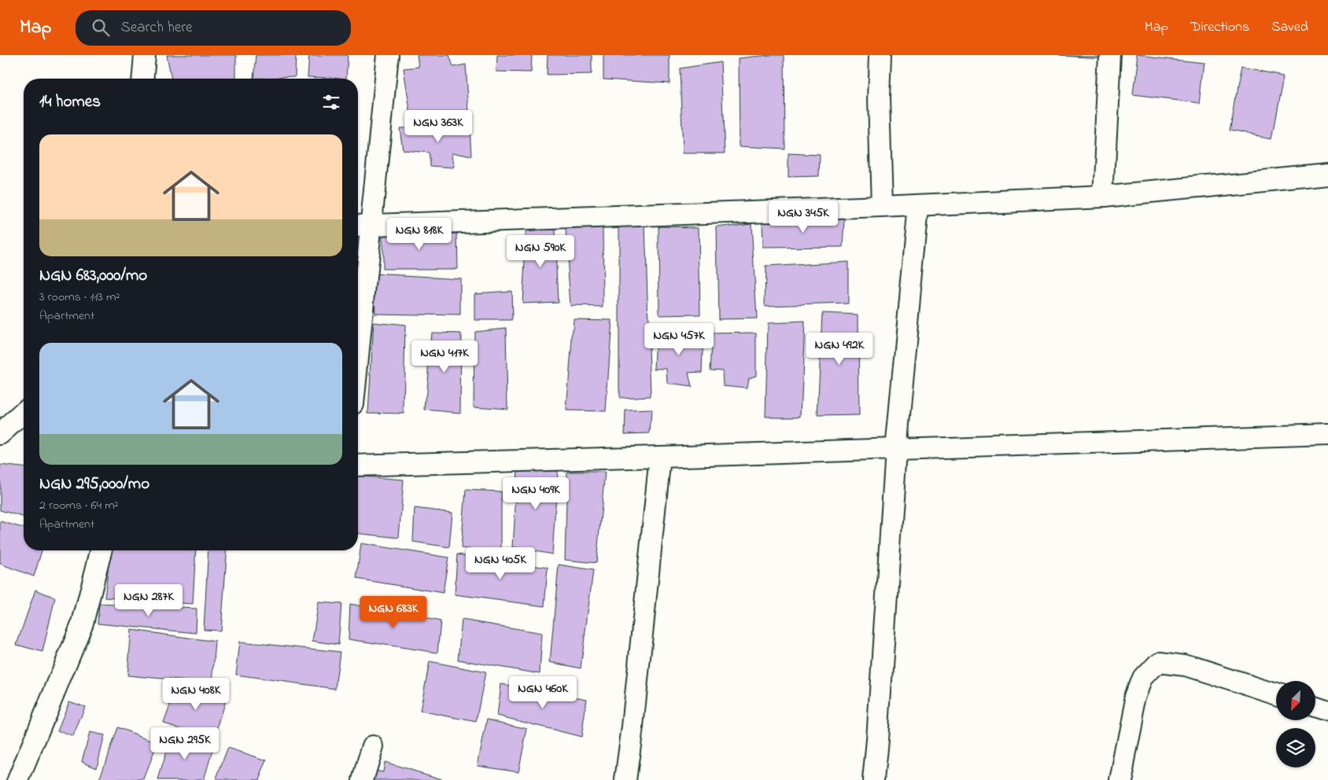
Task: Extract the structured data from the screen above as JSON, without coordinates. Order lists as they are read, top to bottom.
{
  "north": "bottom left",
  "page": {
    "header": "Map",
    "search": "Search here",
    "nav": ["Map", "Directions", "Saved"],
    "heading": "14 homes",
    "price": [
      "NGN 363K",
      "NGN 345K",
      "NGN 818K",
      "NGN 590K",
      "NGN 457K",
      "NGN 492K",
      "NGN 417K",
      "NGN 409K",
      "NGN 405K",
      "NGN 287K",
      "NGN 683K",
      "NGN 460K",
      "NGN 408K",
      "NGN 295K"
    ],
    "list": [
      {
        "name": "NGN 683,000/mo",
        "note": "3 rooms · 113 m² · Apartment"
      },
      {
        "name": "NGN 295,000/mo",
        "note": "2 rooms · 64 m² · Apartment"
      }
    ]
  }
}
